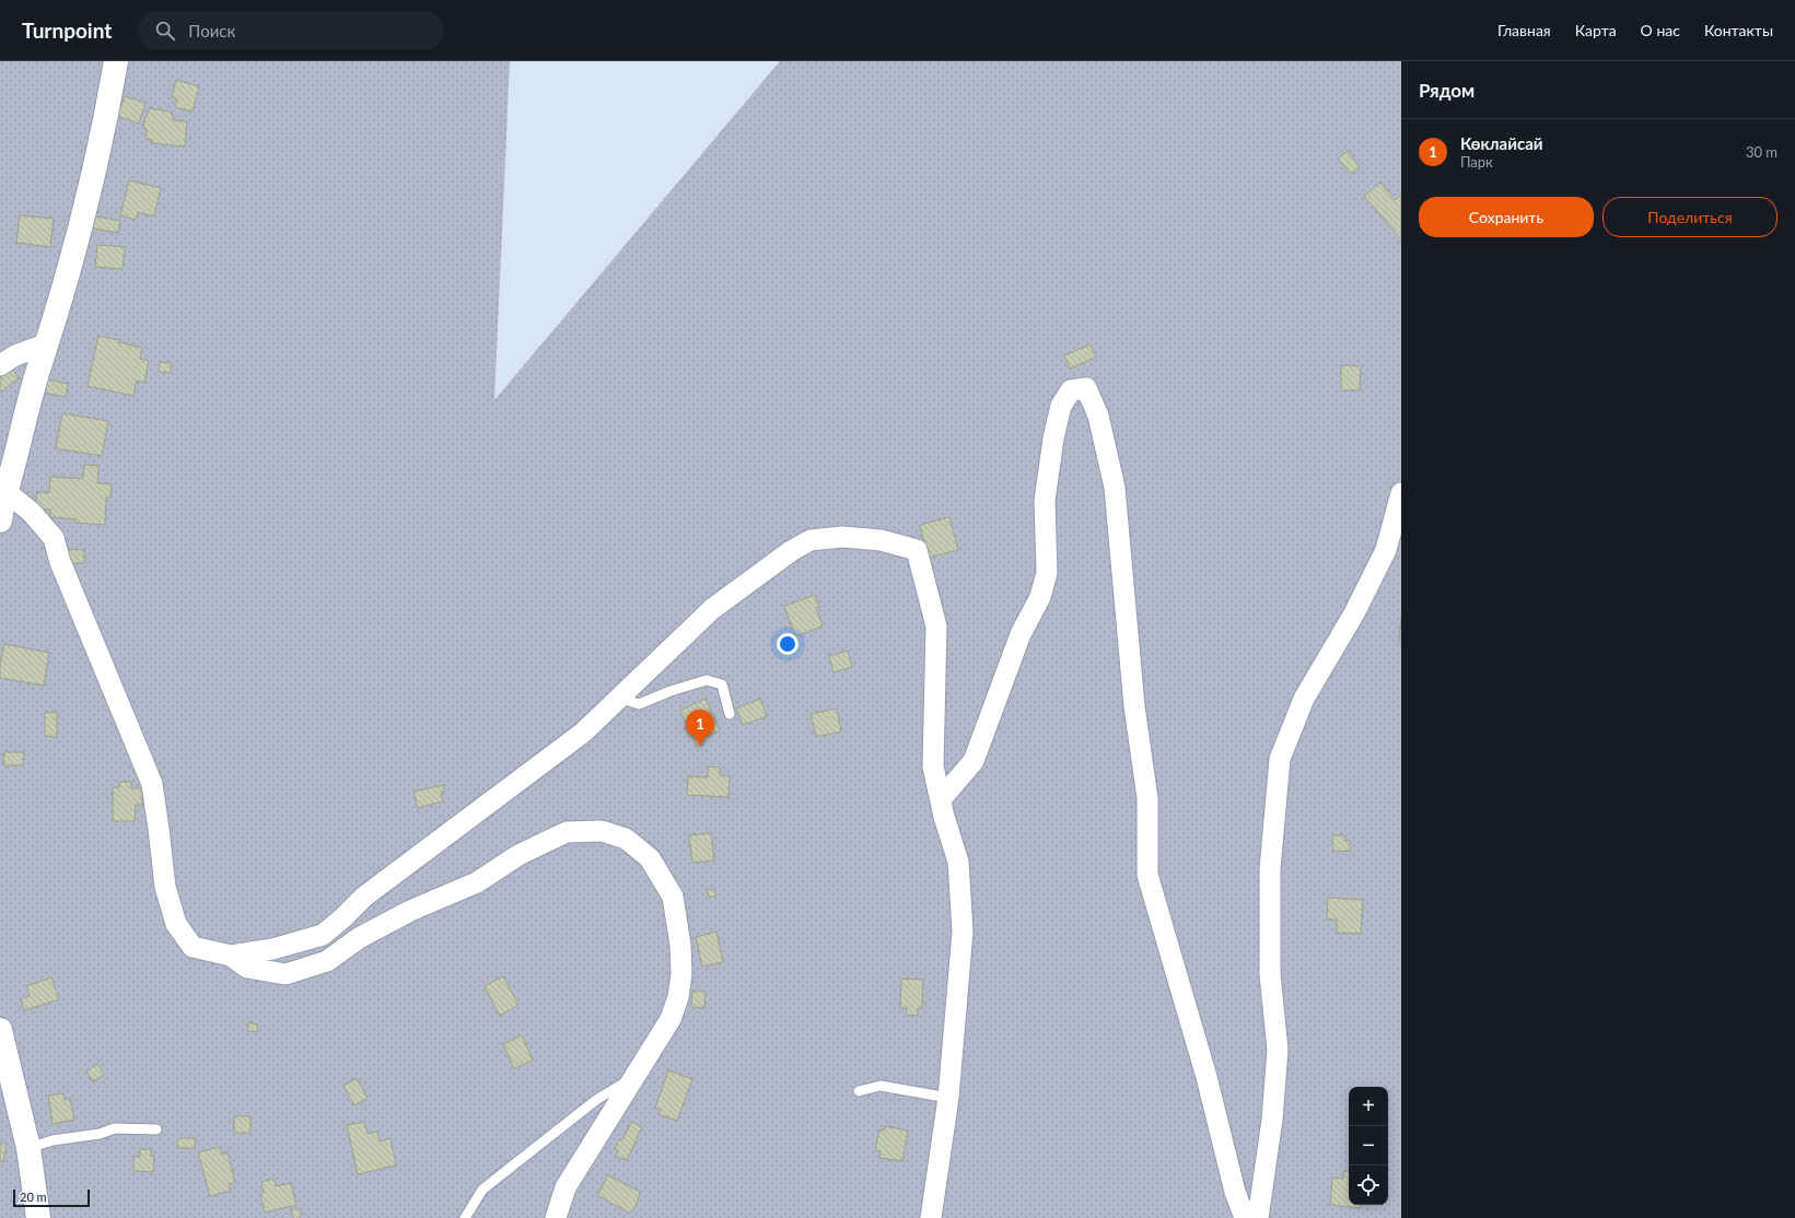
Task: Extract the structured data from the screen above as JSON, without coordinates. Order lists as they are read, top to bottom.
{
  "scale_bar": "20 m",
  "page": {
    "header": "Turnpoint",
    "search": "Поиск",
    "nav": [
      "Главная",
      "Карта",
      "О нас",
      "Контакты"
    ],
    "heading": "Рядом",
    "list": [
      {
        "mark": "1",
        "name": "Көклайсай",
        "note": "Парк",
        "value": "30 m"
      }
    ],
    "buttons": ["Сохранить", "Поделиться"],
    "pins": "1",
    "map_buttons": ["+", "−"],
    "scale": "20 m"
  }
}
